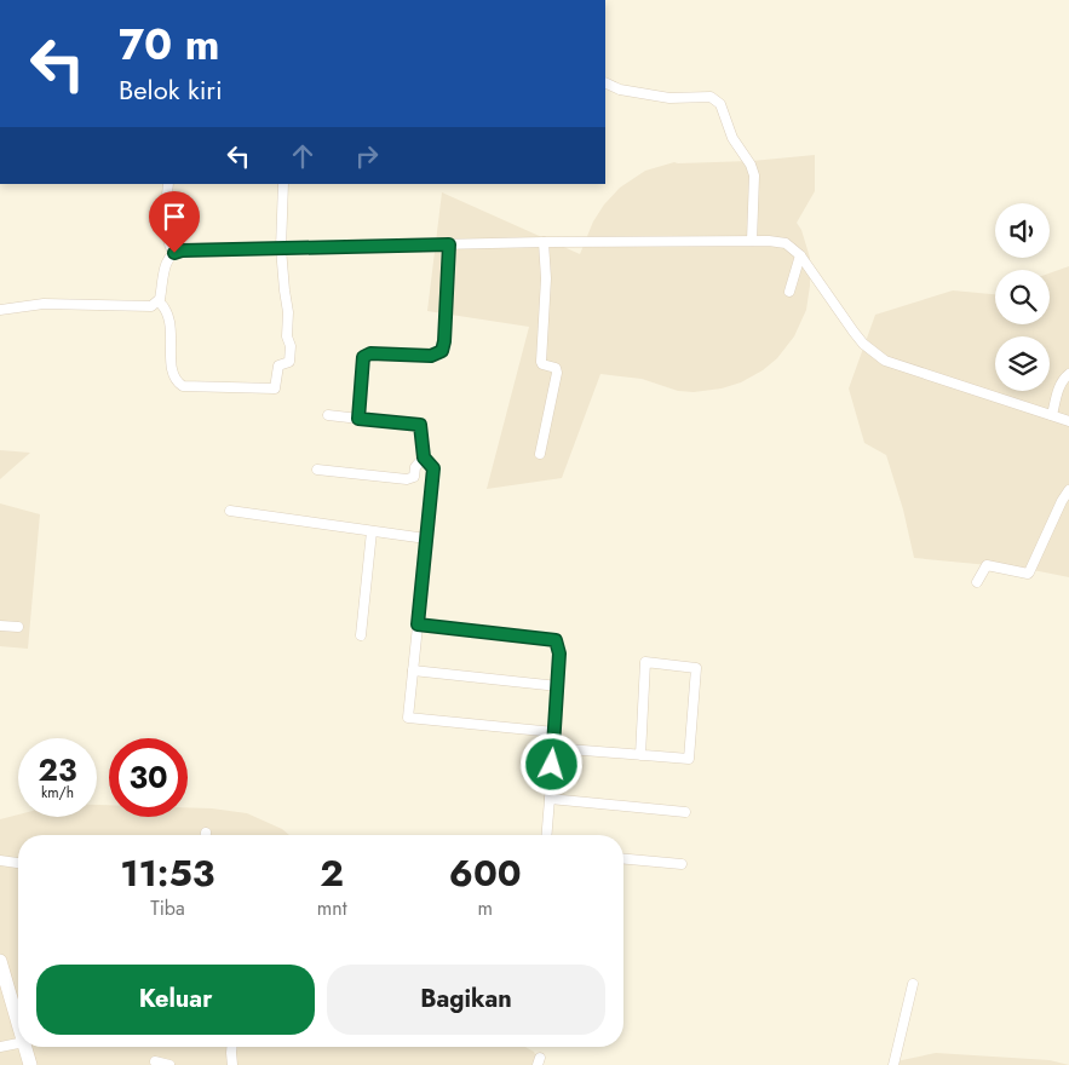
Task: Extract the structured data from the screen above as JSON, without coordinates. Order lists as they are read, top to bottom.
{
  "page": {
    "turn": ["70 m", "Belok kiri"],
    "speed": "23 km/h",
    "limit": "30",
    "eta": [
      "11:53",
      "Tiba",
      "2",
      "mnt",
      "600",
      "m"
    ],
    "buttons": ["Keluar", "Bagikan"]
  }
}
